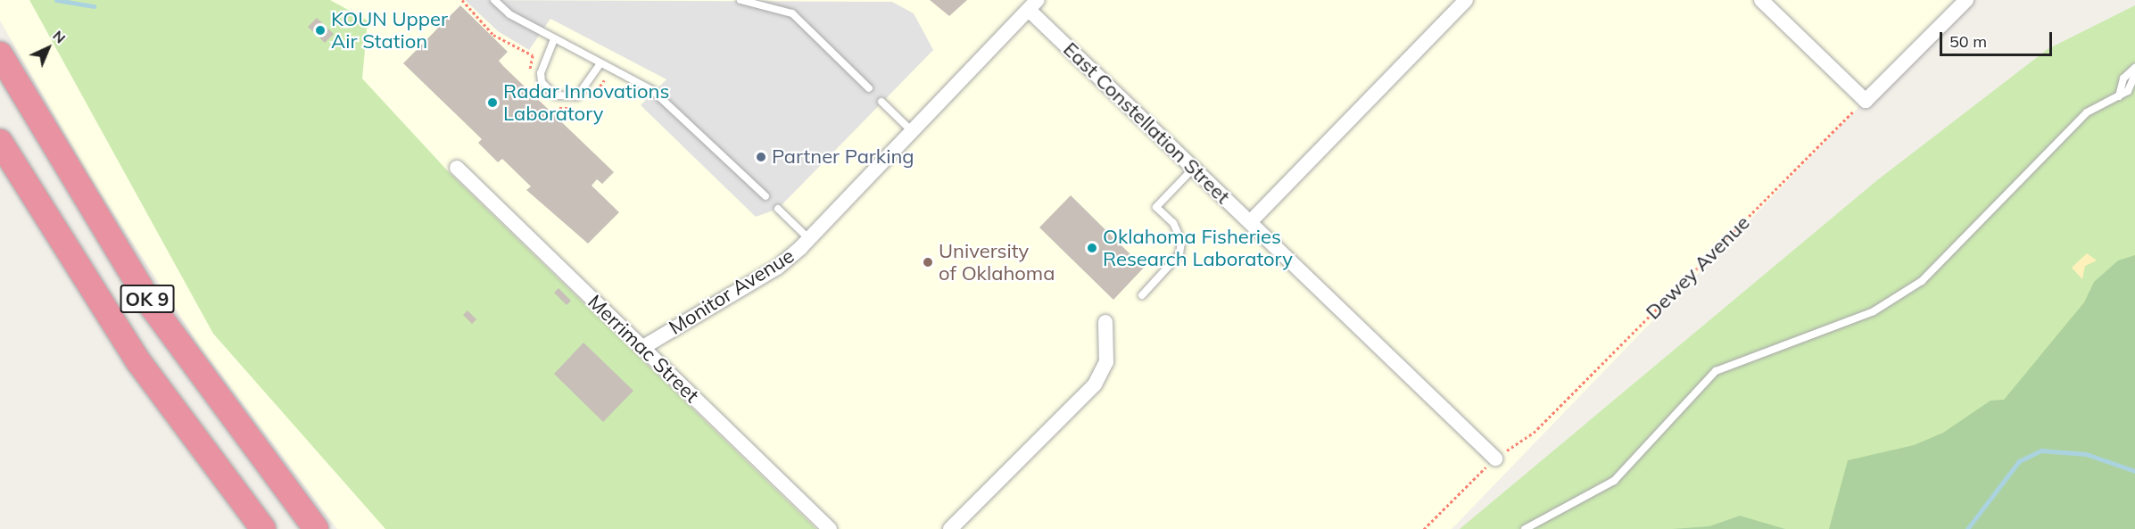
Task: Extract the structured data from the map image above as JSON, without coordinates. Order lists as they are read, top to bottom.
{
  "streets": {
    "highway": ["OK 9"],
    "street": ["East Constellation Street", "Monitor Avenue", "Merrimac Street"],
    "path": ["Dewey Avenue"]
  },
  "crossings": [
    ["East Constellation Street", "Dewey Avenue"],
    ["East Constellation Street", "Monitor Avenue"],
    ["Monitor Avenue", "Merrimac Street"]
  ],
  "places": [
    "KOUN Upper Air Station",
    "Radar Innovations Laboratory",
    "Partner Parking",
    "Oklahoma Fisheries Research Laboratory",
    "University of Oklahoma"
  ],
  "scale_bar": "50 m",
  "north": "top right"
}
